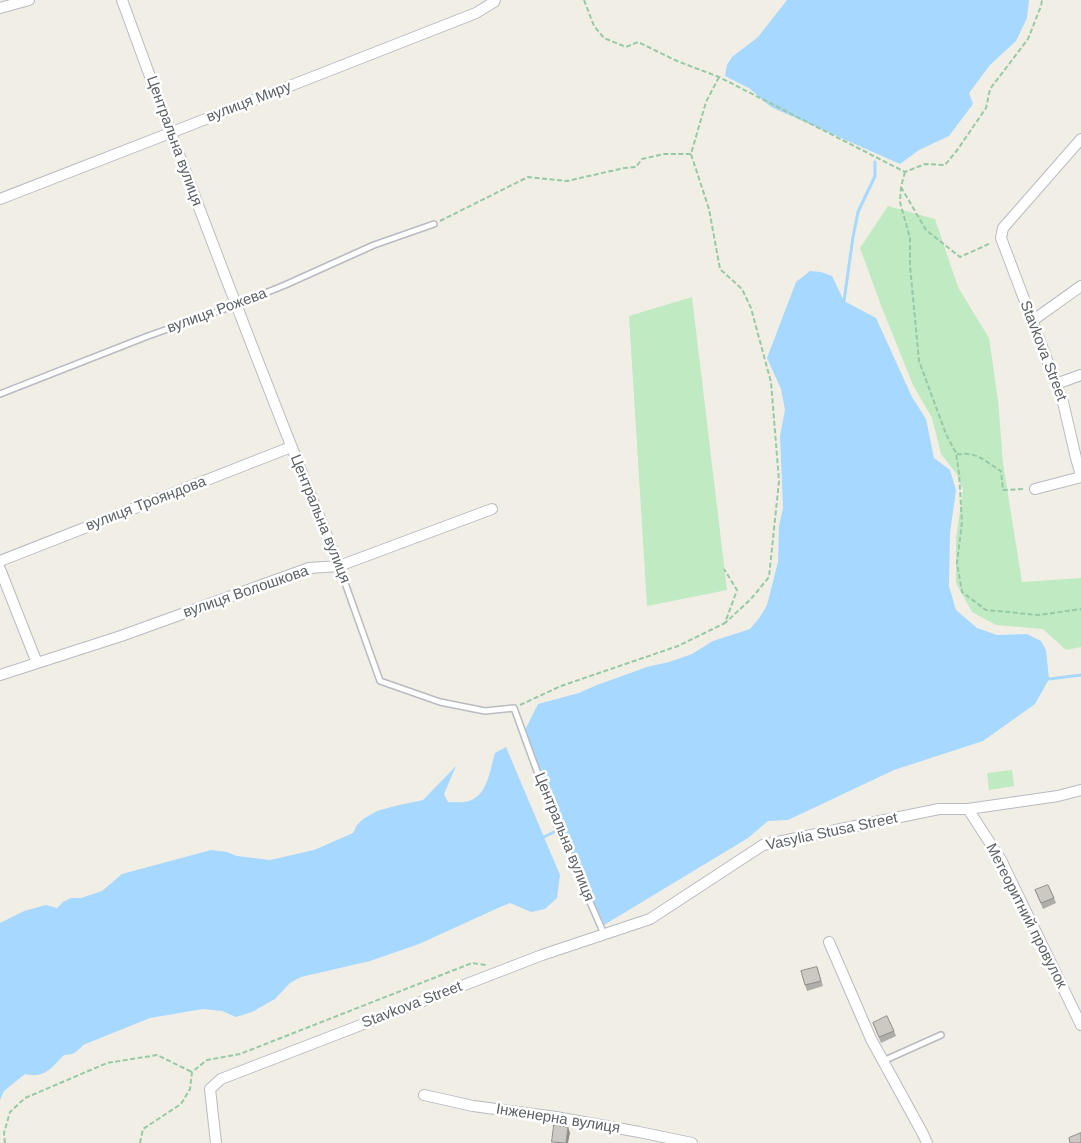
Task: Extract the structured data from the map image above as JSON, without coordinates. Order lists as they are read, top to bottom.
{
  "streets": {
    "street": [
      "вулиця Миру",
      "Центральна вулиця",
      "Stavkova Street",
      "вулиця Трояндова",
      "вулиця Волошкова",
      "Vasylia Stusa Street",
      "Метеоритний провулок",
      "Інженерна вулиця"
    ],
    "lane": ["вулиця Рожева"]
  },
  "crossings": [
    ["вулиця Миру", "Центральна вулиця"],
    ["Центральна вулиця", "вулиця Рожева"],
    ["Центральна вулиця", "Stavkova Street"],
    ["Центральна вулиця", "вулиця Трояндова"],
    ["Центральна вулиця", "вулиця Волошкова"],
    ["Центральна вулиця", "Vasylia Stusa Street"],
    ["Stavkova Street", "Vasylia Stusa Street"],
    ["Vasylia Stusa Street", "Метеоритний провулок"]
  ]
}
